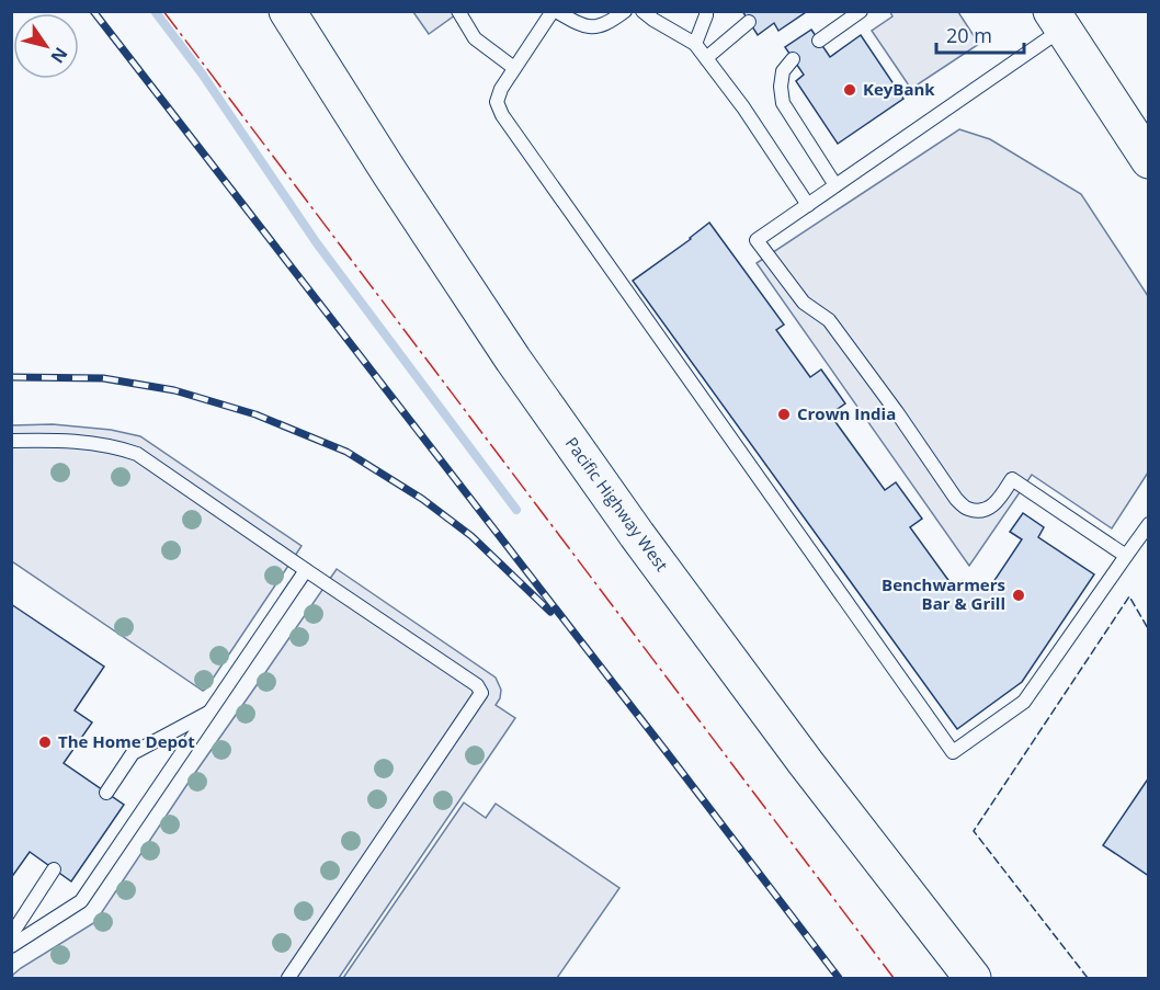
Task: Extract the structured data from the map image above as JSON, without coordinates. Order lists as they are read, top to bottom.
{
  "streets": {
    "main road": ["Pacific Highway West"]
  },
  "places": [
    "KeyBank",
    "Crown India",
    "Benchwarmers Bar & Grill",
    "The Home Depot"
  ],
  "scale_bar": "20 m",
  "north": "bottom right"
}
